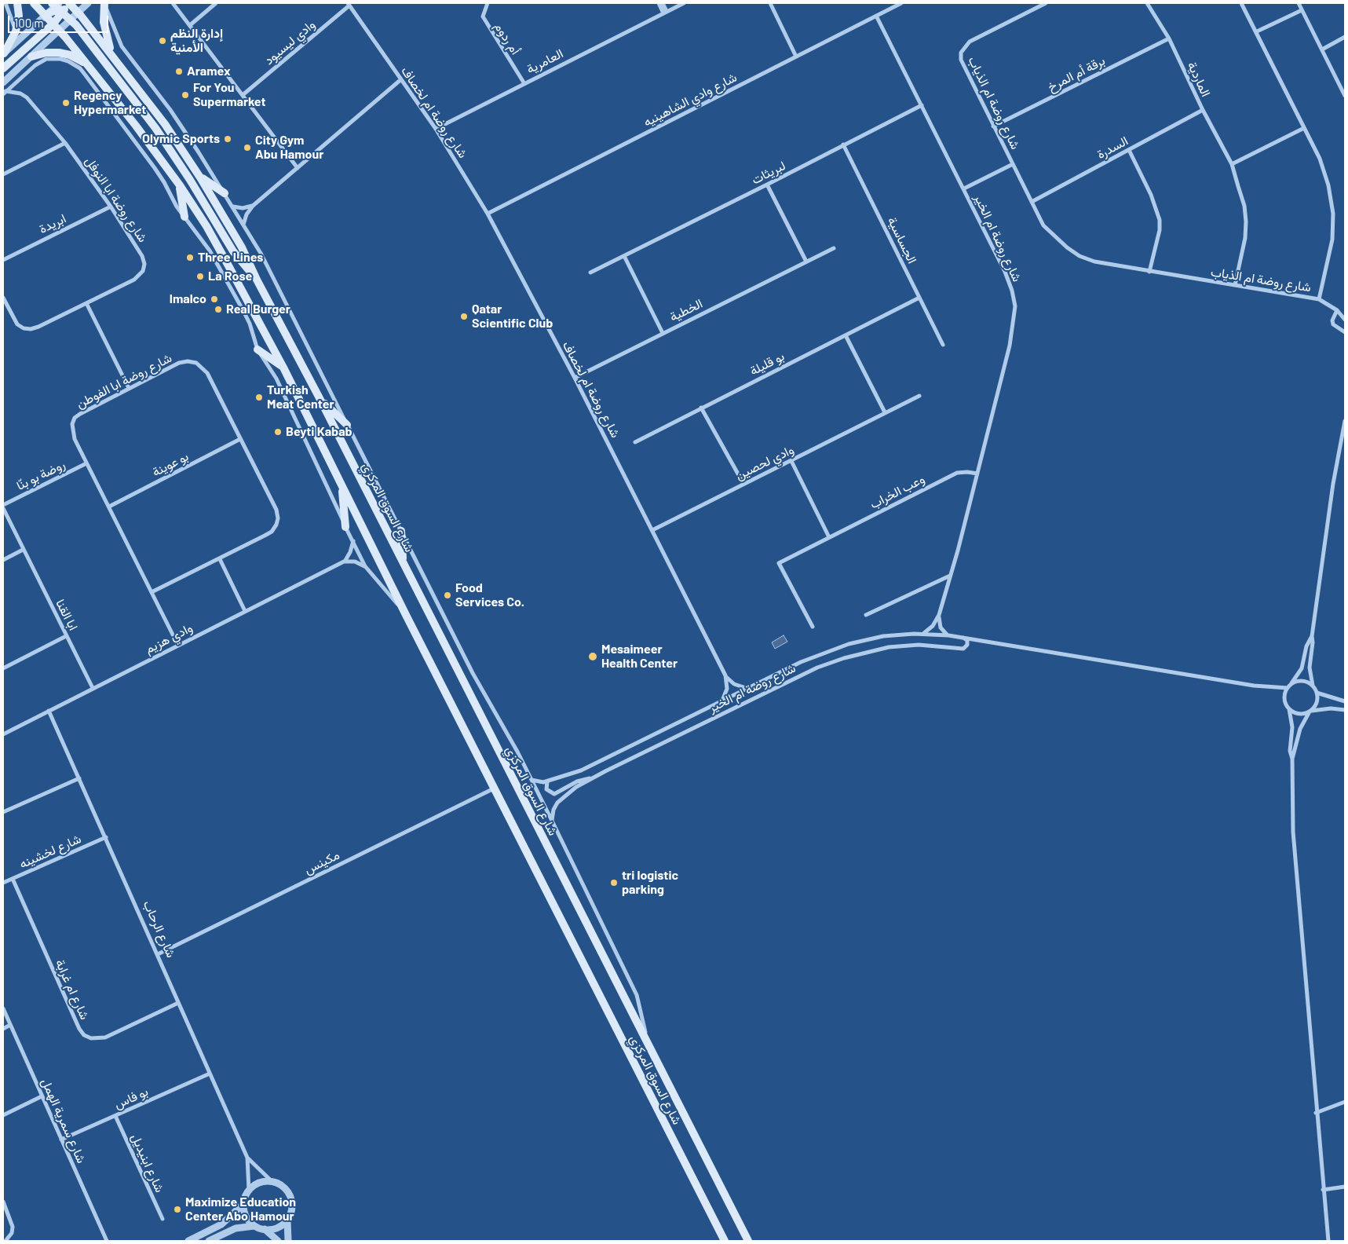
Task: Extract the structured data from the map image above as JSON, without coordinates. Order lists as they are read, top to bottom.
{
  "streets": {
    "main road": ["شارع السوق المركزي"],
    "street": [
      "أم ردوم",
      "وادي ليسيود",
      "العامرية",
      "برقة أم المرخ",
      "الماردية",
      "شارع وادي الشاهينيه",
      "شارع روضة ام الذياب",
      "شارع روضة ام لخصاف",
      "السدرة",
      "لبريثات",
      "شارع روضة ابا النوفل",
      "ابريدة",
      "شارع روضة ام الخير",
      "الجساسية",
      "الخطية",
      "بو قليلة",
      "شارع روضة ابا الفوطن",
      "وادي لحصين",
      "بو عوينة",
      "روضة بو بنّا",
      "وعب الخراب",
      "ابا القنا",
      "وادي هزيم",
      "شارع لخشينه",
      "مكينس",
      "شارع الرحاب",
      "شارع ام غرابة",
      "بو فاس",
      "شارع سمرية الهمل",
      "شارع ابنيديل"
    ]
  },
  "crossings": [
    ["أم ردوم", "العامرية"],
    ["وادي ليسيود", "شارع روضة ام لخصاف"],
    ["العامرية", "شارع روضة ام لخصاف"],
    ["برقة أم المرخ", "الماردية"],
    ["برقة أم المرخ", "شارع روضة ام الذياب"],
    ["الماردية", "شارع روضة ام الذياب"],
    ["الماردية", "السدرة"],
    ["شارع وادي الشاهينيه", "شارع روضة ام لخصاف"],
    ["شارع وادي الشاهينيه", "شارع روضة ام الخير"],
    ["شارع روضة ام الذياب", "السدرة"],
    ["شارع روضة ام الذياب", "شارع روضة ام الخير"],
    ["شارع روضة ام لخصاف", "شارع روضة ام الخير"],
    ["شارع روضة ام لخصاف", "الخطية"],
    ["شارع روضة ام لخصاف", "وادي لحصين"],
    ["لبريثات", "شارع روضة ام الخير"],
    ["لبريثات", "الجساسية"],
    ["شارع روضة ابا النوفل", "ابريدة"],
    ["شارع روضة ابا النوفل", "شارع السوق المركزي"],
    ["شارع روضة ام الخير", "وعب الخراب"],
    ["شارع روضة ام الخير", "شارع السوق المركزي"],
    ["الجساسية", "بو قليلة"],
    ["شارع روضة ابا الفوطن", "بو عوينة"],
    ["شارع روضة ابا الفوطن", "روضة بو بنّا"],
    ["شارع روضة ابا الفوطن", "وادي هزيم"],
    ["شارع السوق المركزي", "مكينس"],
    ["ابا القنا", "وادي هزيم"],
    ["وادي هزيم", "شارع الرحاب"],
    ["شارع لخشينه", "شارع الرحاب"],
    ["شارع لخشينه", "شارع ام غرابة"],
    ["مكينس", "شارع الرحاب"],
    ["شارع الرحاب", "شارع ام غرابة"],
    ["شارع الرحاب", "بو فاس"],
    ["بو فاس", "شارع سمرية الهمل"],
    ["بو فاس", "شارع ابنيديل"]
  ],
  "places": [
    "إدارة النظم الأمنية",
    "Aramex",
    "For You Supermarket",
    "Regency Hypermarket",
    "Olymic Sports",
    "City Gym Abu Hamour",
    "Three Lines",
    "La Rose",
    "Imalco",
    "Real Burger",
    "Qatar Scientific Club",
    "Turkish Meat Center",
    "Beyti Kabab",
    "Food Services Co.",
    "Mesaimeer Health Center",
    "tri logistic parking",
    "Maximize Education Center Abo Hamour"
  ],
  "scale_bar": "100 m"
}
